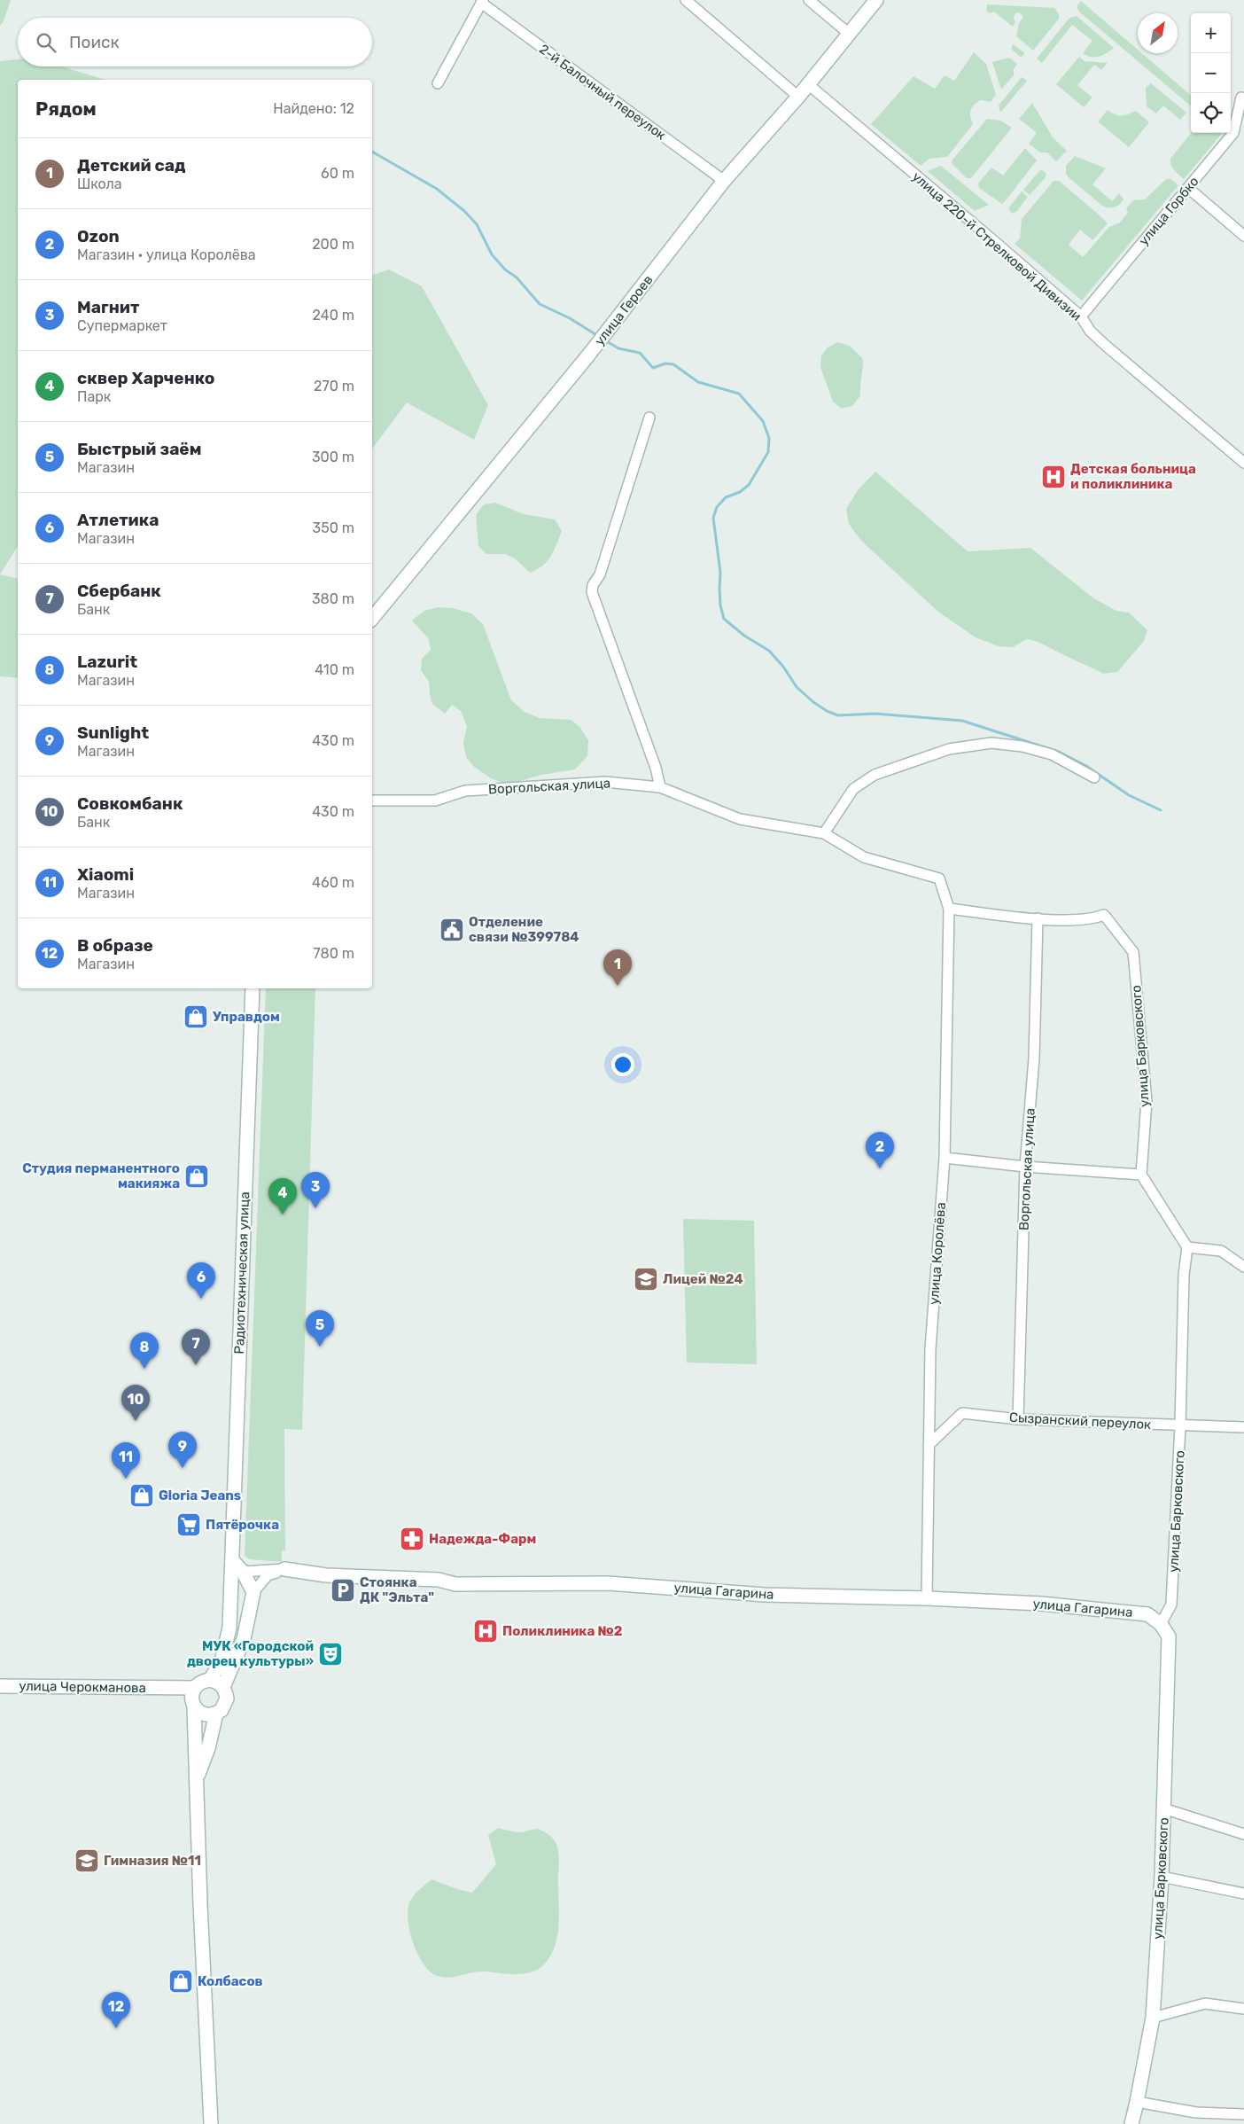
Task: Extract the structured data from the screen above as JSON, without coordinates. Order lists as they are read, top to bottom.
{
  "streets": {
    "street": [
      "2-й Балочный переулок",
      "улица Горбко",
      "улица 220-й Стрелковой Дивизии",
      "улица Героев",
      "Воргольская улица",
      "улица Барковского",
      "улица Королёва",
      "Радиотехническая улица",
      "Сызранский переулок",
      "улица Гагарина",
      "улица Черокманова"
    ]
  },
  "crossings": [
    ["2-й Балочный переулок", "улица Героев"],
    ["улица Горбко", "улица 220-й Стрелковой Дивизии"],
    ["улица 220-й Стрелковой Дивизии", "улица Героев"],
    ["Воргольская улица", "улица Барковского"],
    ["Воргольская улица", "улица Королёва"],
    ["Воргольская улица", "Сызранский переулок"],
    ["улица Барковского", "Сызранский переулок"],
    ["улица Барковского", "улица Гагарина"],
    ["улица Королёва", "Сызранский переулок"],
    ["улица Королёва", "улица Гагарина"],
    ["Радиотехническая улица", "улица Черокманова"]
  ],
  "places": {
    "hospital": ["Детская больница и поликлиника", "Поликлиника №2"],
    "public building": ["Отделение связи №399784"],
    "shop": [
      "Управдом",
      "Студия перманентного макияжа",
      "Gloria Jeans",
      "Колбасов"
    ],
    "school or university": ["Лицей №24", "Гимназия №11"],
    "supermarket": ["Пятёрочка"],
    "pharmacy": ["Надежда-Фарм"],
    "parking": ["Стоянка ДК \"Эльта\""],
    "theatre": ["МУК «Городской дворец культуры»"]
  },
  "north": "top right",
  "page": {
    "map_buttons": ["+", "−"],
    "search": "Поиск",
    "heading": ["Рядом", "Найдено: 12"],
    "list": [
      {
        "mark": "1",
        "name": "Детский сад",
        "note": "Школа",
        "value": "60 m"
      },
      {
        "mark": "2",
        "name": "Ozon",
        "note": "Магазин · улица Королёва",
        "value": "200 m"
      },
      {
        "mark": "3",
        "name": "Магнит",
        "note": "Супермаркет",
        "value": "240 m"
      },
      {
        "mark": "4",
        "name": "сквер Харченко",
        "note": "Парк",
        "value": "270 m"
      },
      {
        "mark": "5",
        "name": "Быстрый заём",
        "note": "Магазин",
        "value": "300 m"
      },
      {
        "mark": "6",
        "name": "Атлетика",
        "note": "Магазин",
        "value": "350 m"
      },
      {
        "mark": "7",
        "name": "Сбербанк",
        "note": "Банк",
        "value": "380 m"
      },
      {
        "mark": "8",
        "name": "Lazurit",
        "note": "Магазин",
        "value": "410 m"
      },
      {
        "mark": "9",
        "name": "Sunlight",
        "note": "Магазин",
        "value": "430 m"
      },
      {
        "mark": "10",
        "name": "Совкомбанк",
        "note": "Банк",
        "value": "430 m"
      },
      {
        "mark": "11",
        "name": "Xiaomi",
        "note": "Магазин",
        "value": "460 m"
      },
      {
        "mark": "12",
        "name": "В образе",
        "note": "Магазин",
        "value": "780 m"
      }
    ],
    "pins": [
      "1",
      "2",
      "3",
      "4",
      "6",
      "5",
      "7",
      "8",
      "10",
      "9",
      "11",
      "12"
    ]
  }
}
